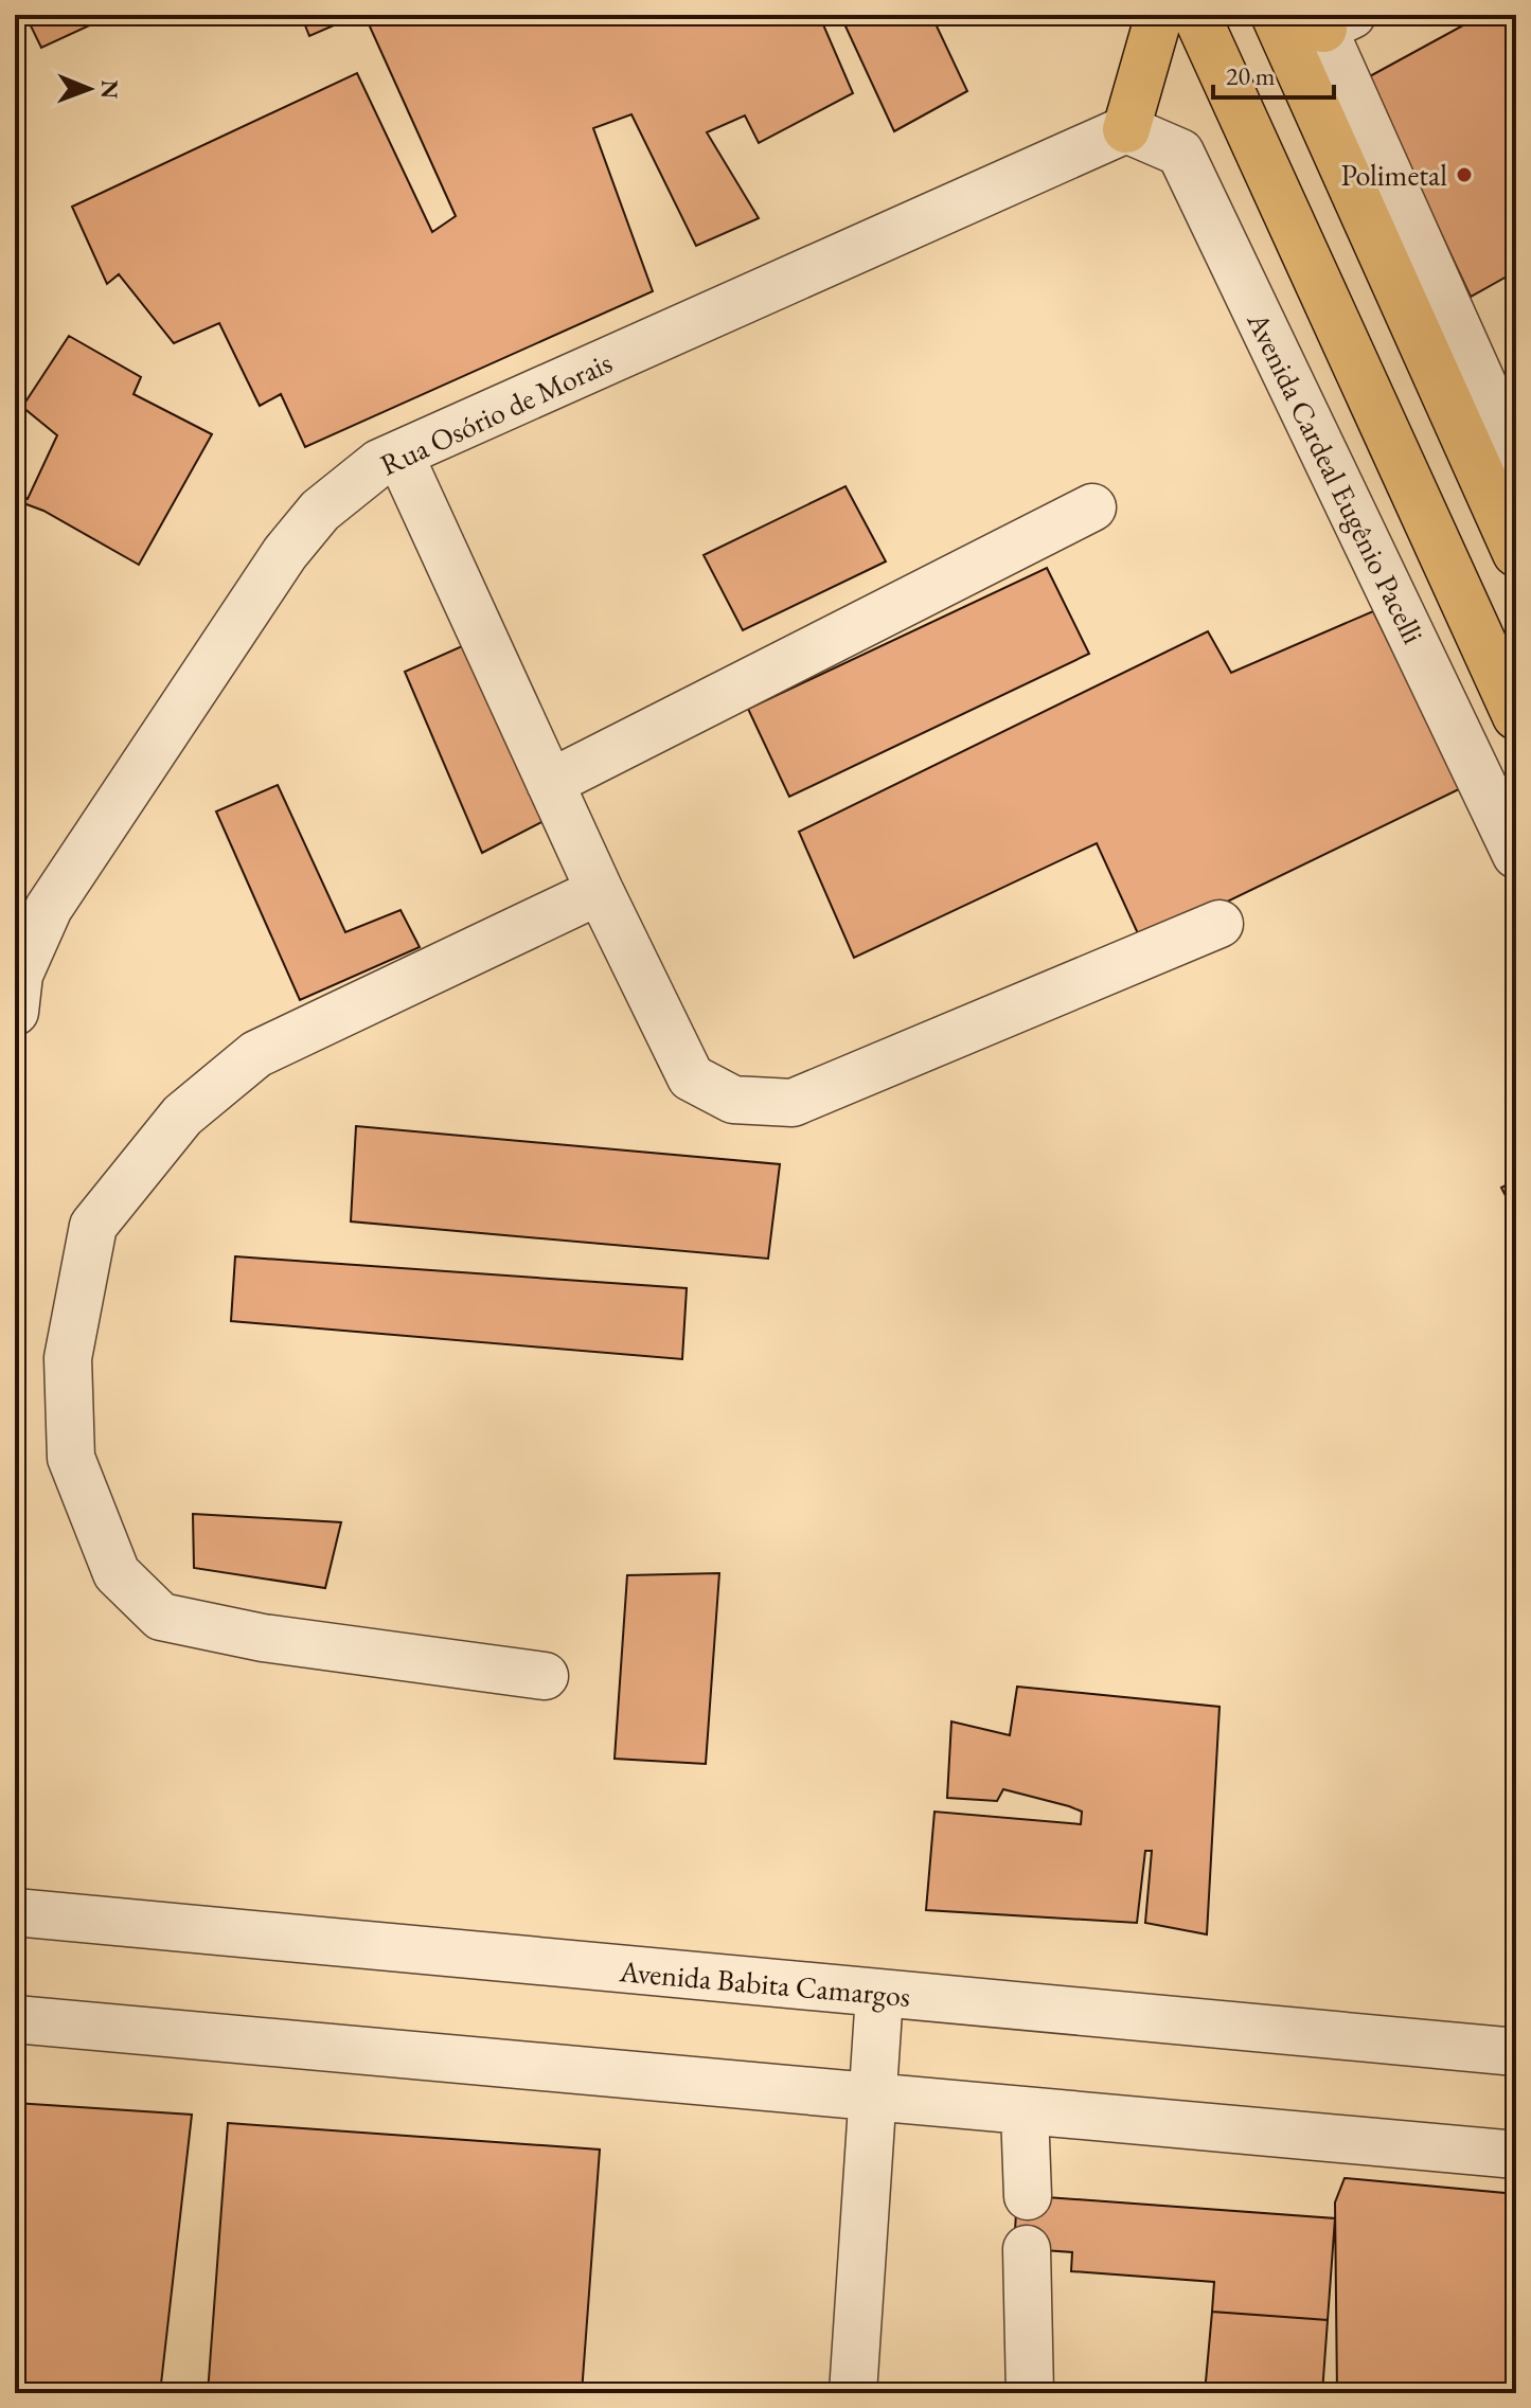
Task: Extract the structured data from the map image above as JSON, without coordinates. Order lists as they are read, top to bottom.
{
  "streets": {
    "highway": ["Avenida Cardeal Eugênio Pacelli"],
    "street": ["Rua Osório de Morais", "Avenida Babita Camargos"]
  },
  "crossings": [
    ["Rua Osório de Morais", "Avenida Cardeal Eugênio Pacelli"]
  ],
  "places": ["Polimetal"],
  "scale_bar": "20 m",
  "north": "right"
}
